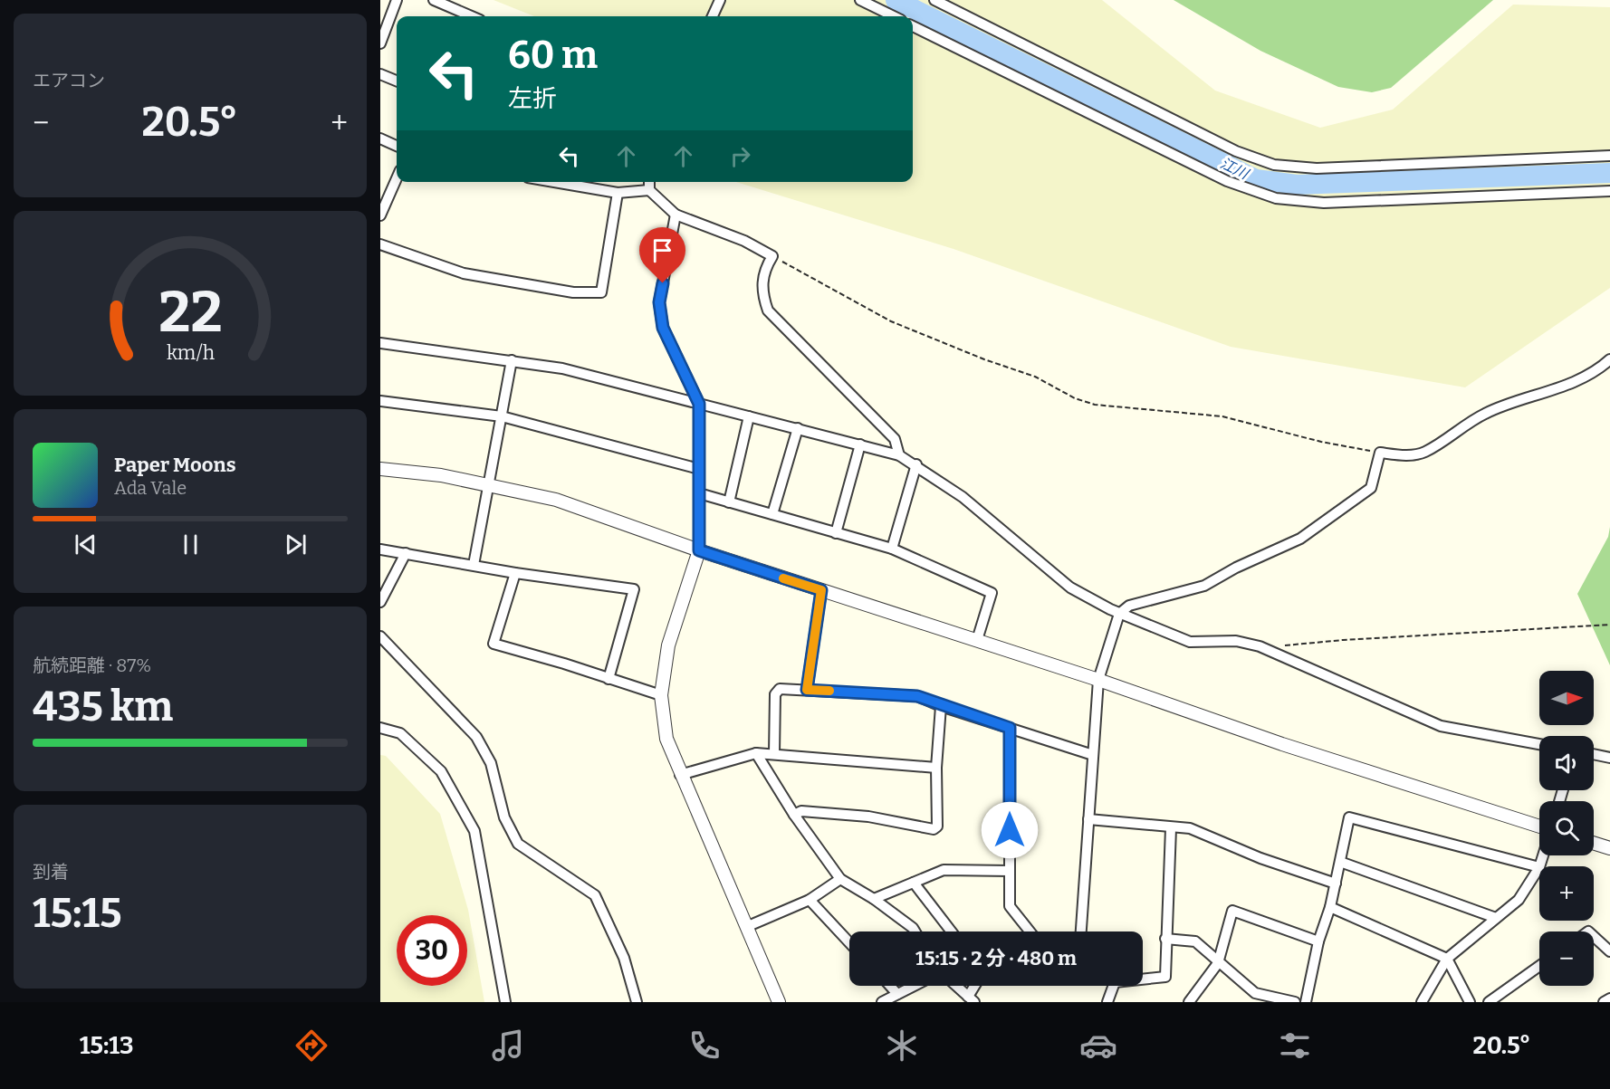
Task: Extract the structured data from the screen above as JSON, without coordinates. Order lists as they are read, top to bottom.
{
  "water": ["江川"],
  "north": "right",
  "page": {
    "tile": [
      "エアコン",
      ["航続距離 · 87%", "435 km"],
      ["到着", "15:15"]
    ],
    "turn": ["60 m", "左折"],
    "heat": ["−", "20.5°", "+"],
    "song": ["Paper Moons", "Ada Vale"],
    "map_buttons": ["+", "−"],
    "limit": "30",
    "trip": "15:15 · 2 分 · 480 m",
    "tabs": ["15:13", "20.5°"],
    "gauge": ["22", "km/h"]
  }
}
